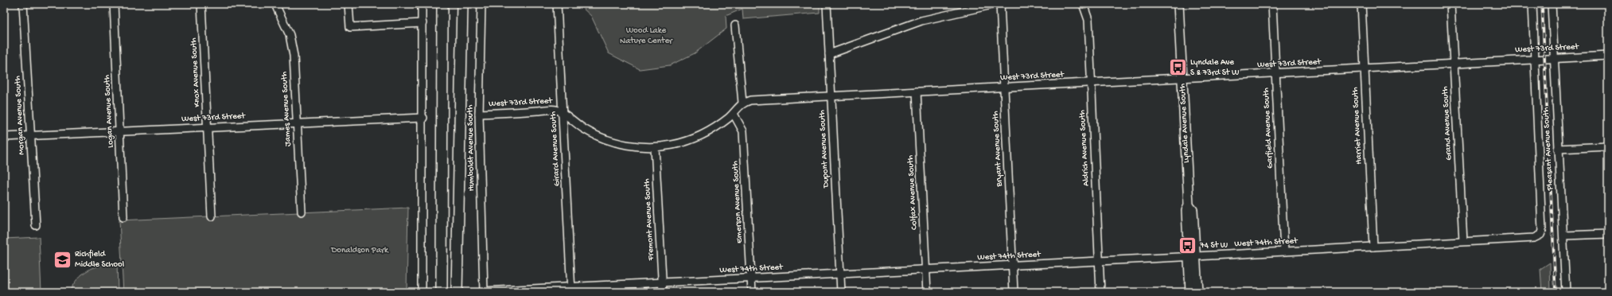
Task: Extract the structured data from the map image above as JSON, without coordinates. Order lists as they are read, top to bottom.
{
  "streets": {
    "main road": ["Lyndale Avenue South"],
    "street": [
      "West 73rd Street",
      "Knox Avenue South",
      "James Avenue South",
      "Logan Avenue South",
      "Morgan Avenue South",
      "Grand Avenue South",
      "Harriet Avenue South",
      "Garfield Avenue South",
      "Humboldt Avenue South",
      "Aldrich Avenue South",
      "Girard Avenue South",
      "Dupont Avenue South",
      "Bryant Avenue South",
      "Pleasant Avenue South",
      "Colfax Avenue South",
      "Emerson Avenue South",
      "Fremont Avenue South",
      "West 74th Street"
    ]
  },
  "crossings": [
    ["West 73rd Street", "Knox Avenue South"],
    ["West 73rd Street", "James Avenue South"],
    ["West 73rd Street", "Logan Avenue South"],
    ["West 73rd Street", "Morgan Avenue South"],
    ["West 73rd Street", "Lyndale Avenue South"],
    ["West 73rd Street", "Grand Avenue South"],
    ["West 73rd Street", "Harriet Avenue South"],
    ["West 73rd Street", "Garfield Avenue South"],
    ["West 73rd Street", "Humboldt Avenue South"],
    ["West 73rd Street", "Aldrich Avenue South"],
    ["West 73rd Street", "Girard Avenue South"],
    ["West 73rd Street", "Dupont Avenue South"],
    ["West 73rd Street", "Bryant Avenue South"],
    ["West 73rd Street", "Pleasant Avenue South"],
    ["West 73rd Street", "Colfax Avenue South"],
    ["West 73rd Street", "Emerson Avenue South"],
    ["West 73rd Street", "Fremont Avenue South"],
    ["Lyndale Avenue South", "West 74th Street"],
    ["Grand Avenue South", "West 74th Street"],
    ["Harriet Avenue South", "West 74th Street"],
    ["Garfield Avenue South", "West 74th Street"],
    ["Humboldt Avenue South", "West 74th Street"],
    ["Aldrich Avenue South", "West 74th Street"],
    ["Girard Avenue South", "West 74th Street"],
    ["Dupont Avenue South", "West 74th Street"],
    ["Bryant Avenue South", "West 74th Street"],
    ["Pleasant Avenue South", "West 74th Street"],
    ["Colfax Avenue South", "West 74th Street"],
    ["Emerson Avenue South", "West 74th Street"],
    ["Fremont Avenue South", "West 74th Street"]
  ],
  "parks": ["Wood Lake Nature Center", "Donaldson Park"],
  "places": {
    "bus stop": ["Lyndale Ave S & 73rd St W", "74 St W"],
    "school or university": ["Richfield Middle School"]
  }
}
